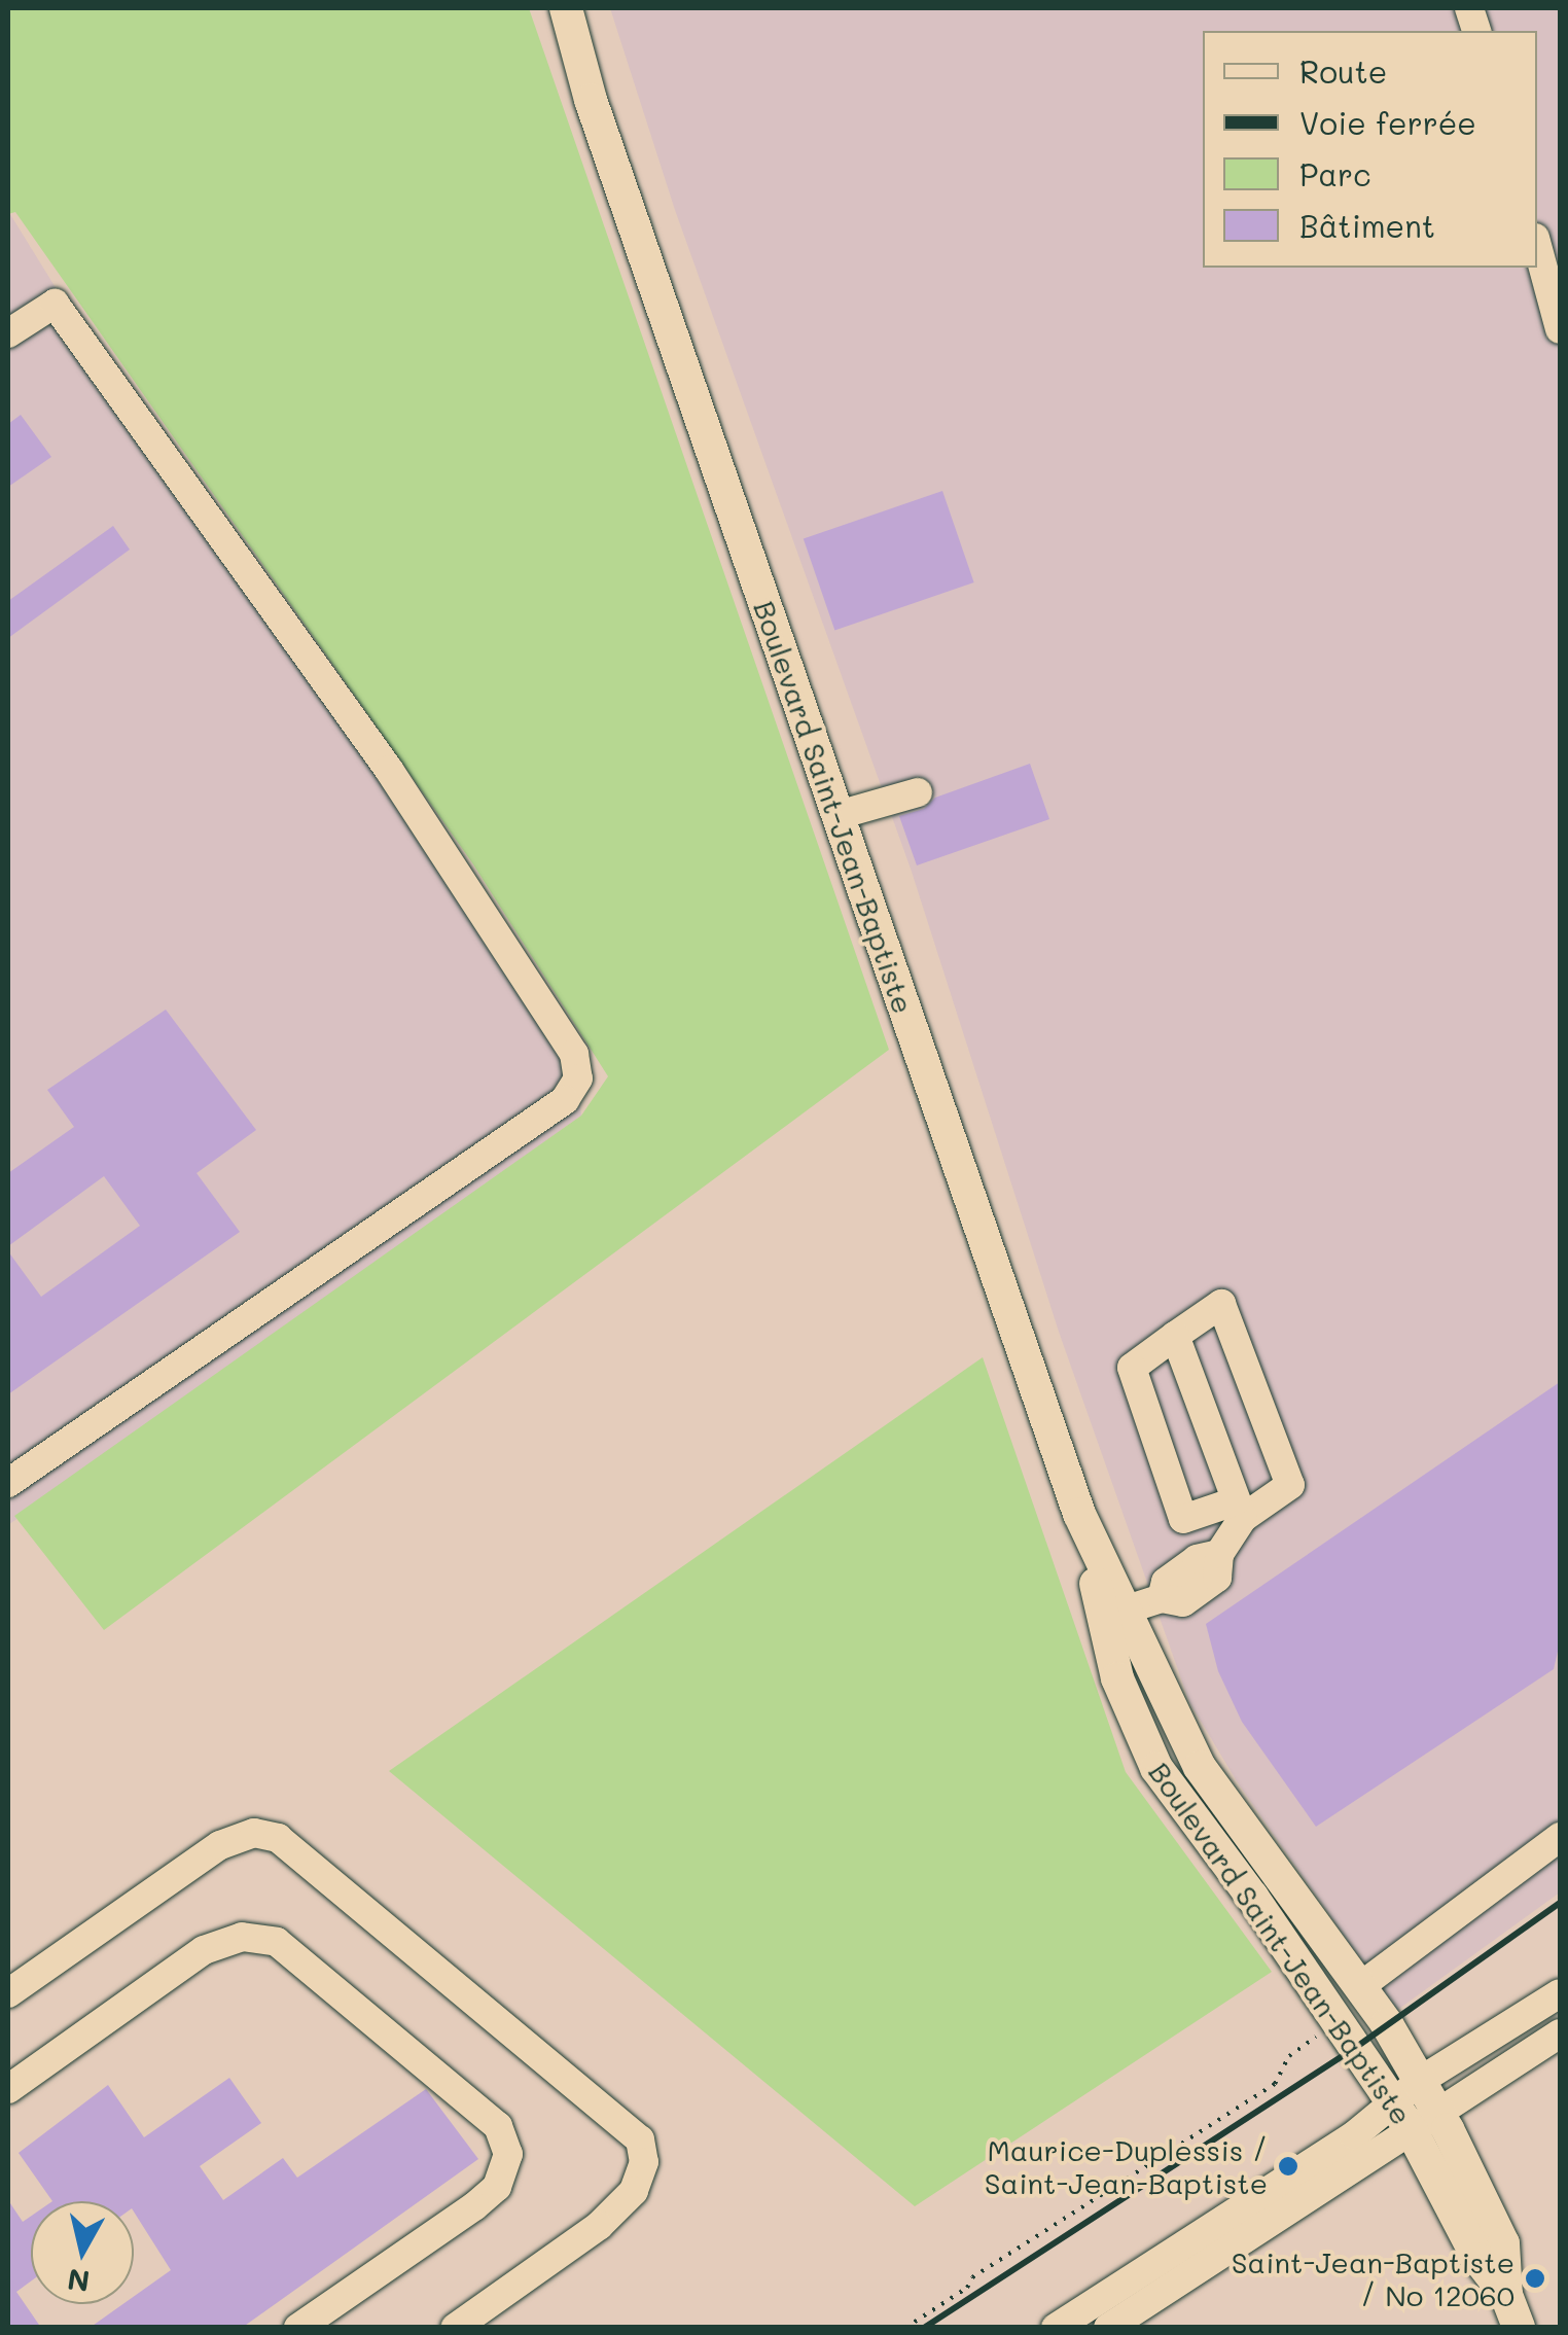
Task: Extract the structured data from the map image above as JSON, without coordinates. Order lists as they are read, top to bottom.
{
  "streets": {
    "main road": ["Boulevard Saint-Jean-Baptiste"]
  },
  "places": ["Maurice-Duplessis / Saint-Jean-Baptiste", "Saint-Jean-Baptiste / No 12060"],
  "legend": [
    "Route",
    "Voie ferrée",
    "Parc",
    "Bâtiment"
  ],
  "north": "bottom"
}
